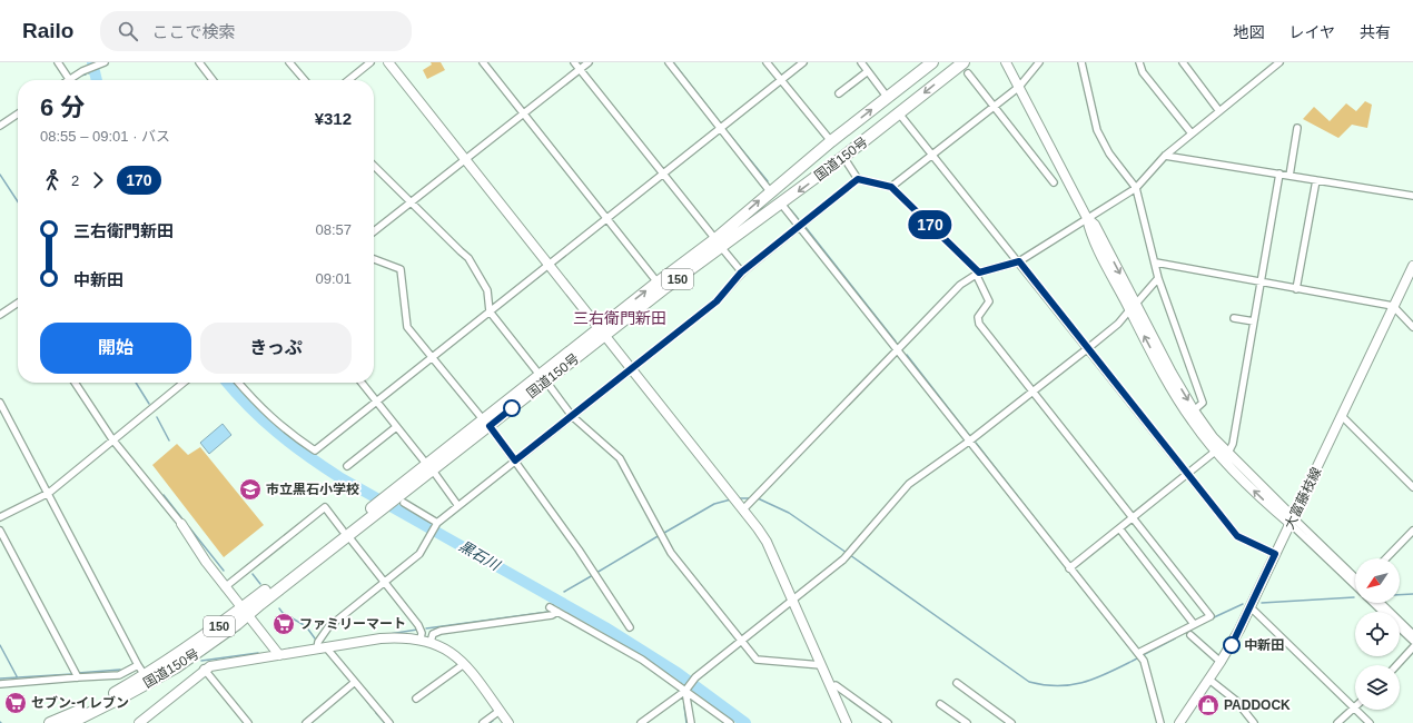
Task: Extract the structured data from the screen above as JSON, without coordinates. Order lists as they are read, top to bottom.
{
  "streets": {
    "highway": ["国道150号", "150"],
    "street": ["大富藤枝線"]
  },
  "districts": ["三右衛門新田"],
  "water": ["黒石川"],
  "places": {
    "school or university": ["市立黒石小学校"],
    "supermarket": ["ファミリーマート", "セブン-イレブン"],
    "other": ["中新田"],
    "shop": ["PADDOCK"]
  },
  "lines": ["bus line 170"],
  "north": "bottom left",
  "page": {
    "header": "Railo",
    "search": "ここで検索",
    "nav": ["地図", "レイヤ", "共有"],
    "on_map": "170",
    "heading": ["6 分", "08:55 – 09:01 · バス", "¥312"],
    "legs": ["2", "170"],
    "list": [
      {
        "name": "三右衛門新田",
        "value": "08:57"
      },
      {
        "name": "中新田",
        "value": "09:01"
      }
    ],
    "buttons": ["開始", "きっぷ"]
  }
}
